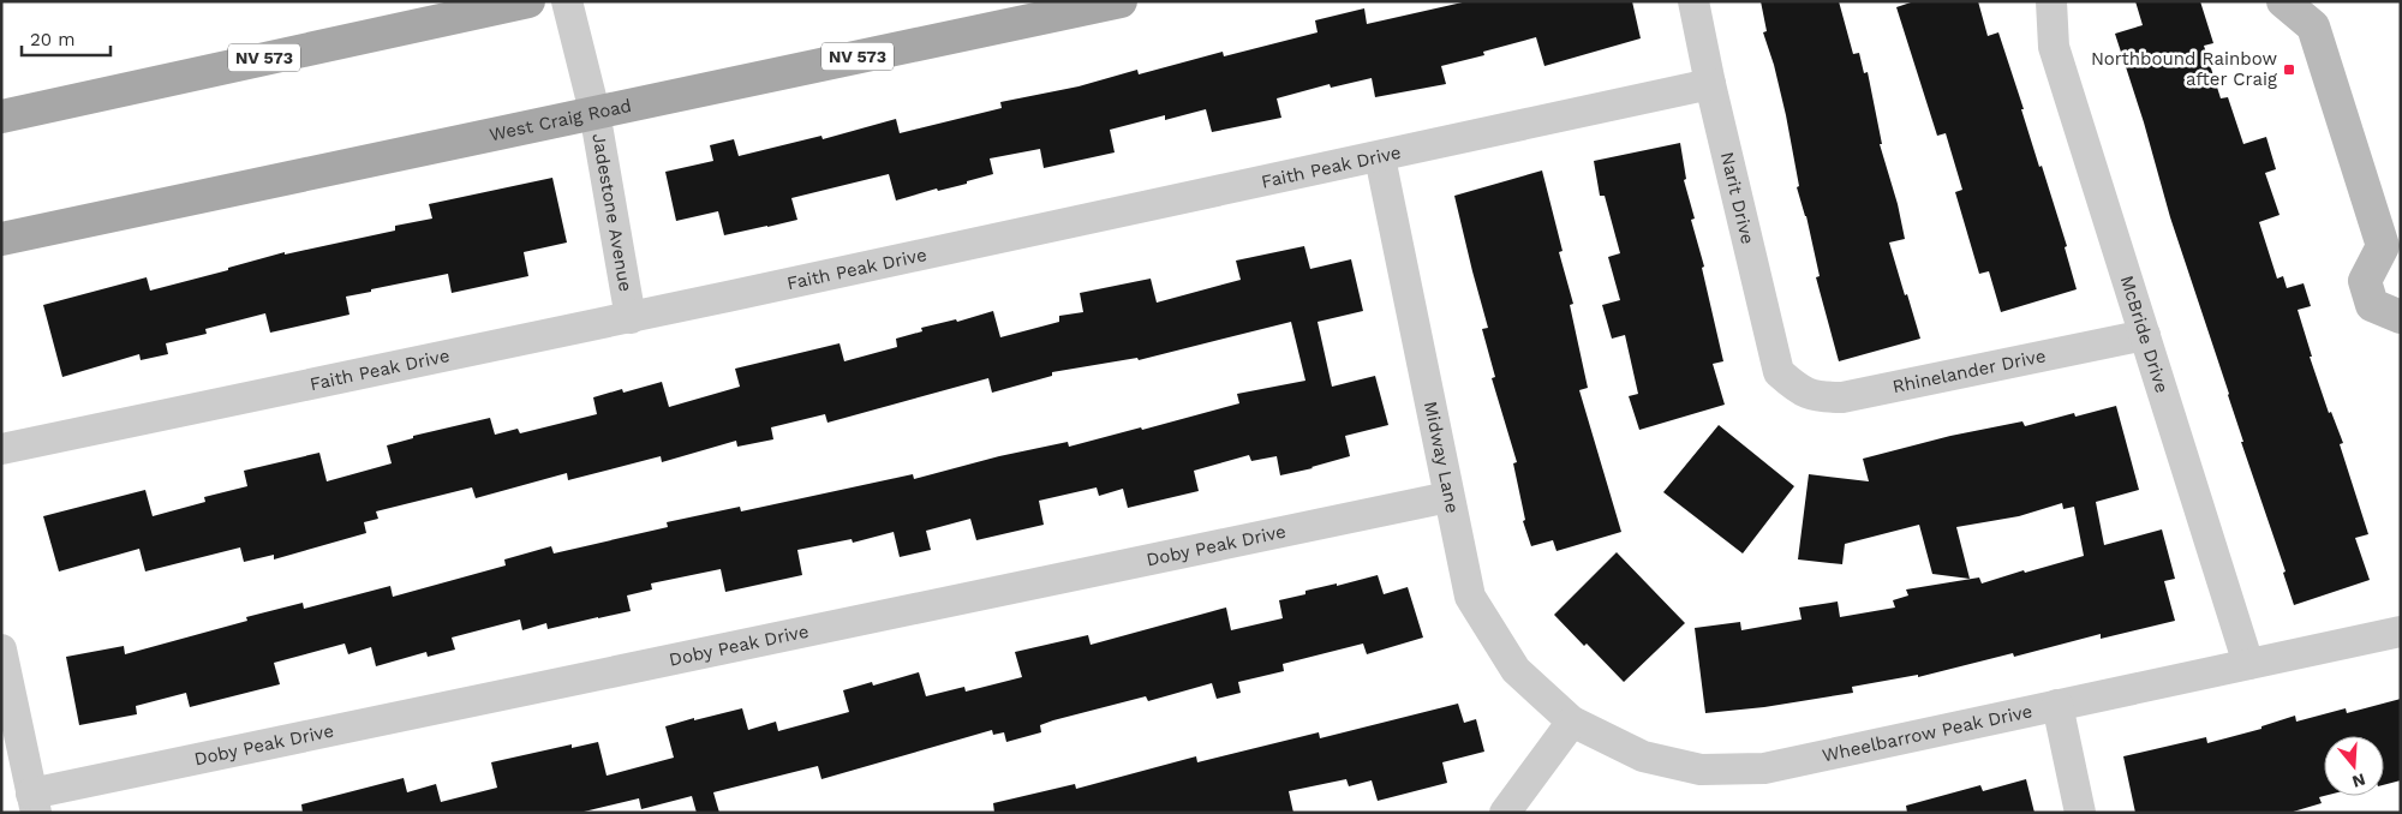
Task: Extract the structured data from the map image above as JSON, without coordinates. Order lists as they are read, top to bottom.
{
  "streets": {
    "main road": ["NV 573", "West Craig Road"],
    "street": [
      "Faith Peak Drive",
      "Narit Drive",
      "Jadestone Avenue",
      "McBride Drive",
      "Rhinelander Drive",
      "Midway Lane",
      "Doby Peak Drive",
      "Wheelbarrow Peak Drive"
    ]
  },
  "crossings": [
    ["West Craig Road", "Jadestone Avenue"],
    ["Faith Peak Drive", "Narit Drive"],
    ["Faith Peak Drive", "Jadestone Avenue"],
    ["Faith Peak Drive", "Midway Lane"],
    ["Narit Drive", "Rhinelander Drive"],
    ["McBride Drive", "Rhinelander Drive"],
    ["McBride Drive", "Wheelbarrow Peak Drive"],
    ["Midway Lane", "Doby Peak Drive"],
    ["Midway Lane", "Wheelbarrow Peak Drive"]
  ],
  "places": {
    "transit": ["Northbound Rainbow after Craig"]
  },
  "scale_bar": "20 m",
  "north": "bottom"
}
